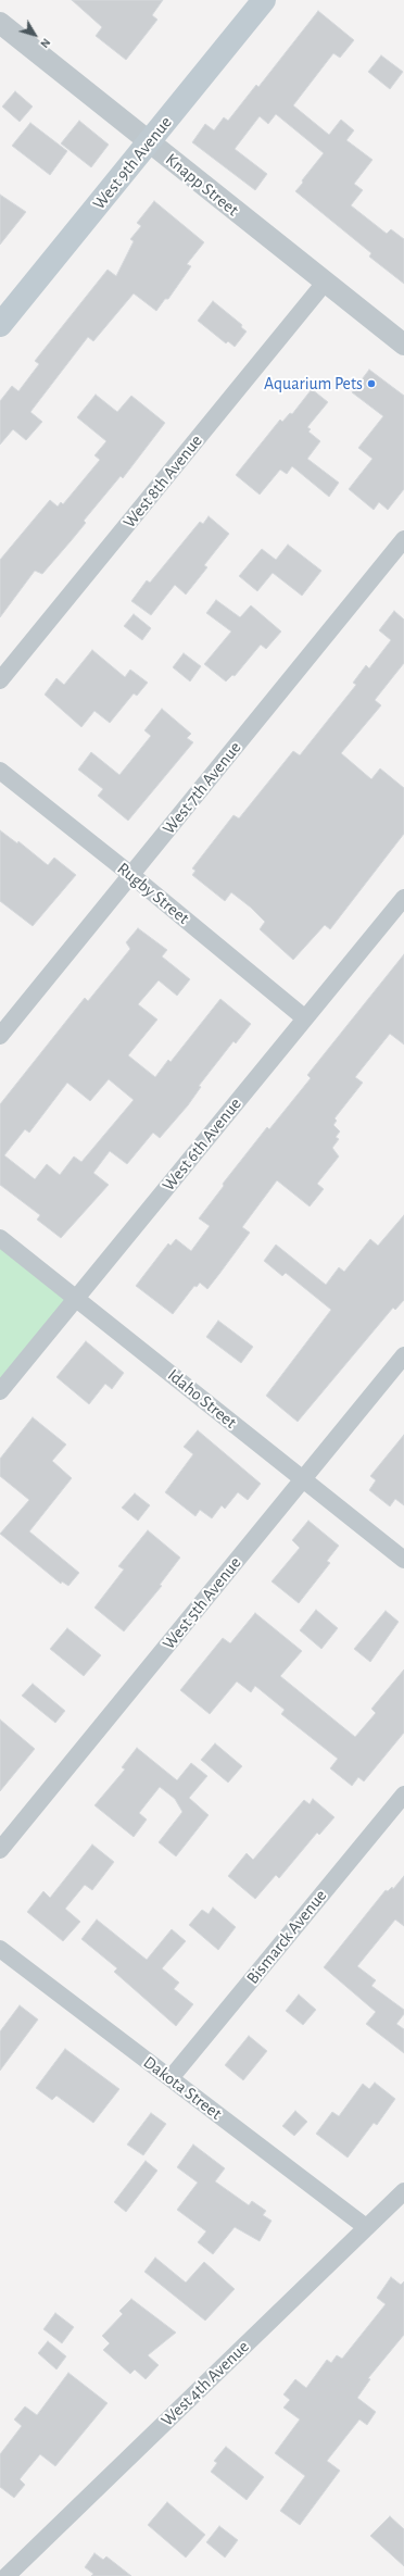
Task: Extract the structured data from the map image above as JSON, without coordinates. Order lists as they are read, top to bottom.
{
  "streets": {
    "main road": ["West 9th Avenue"],
    "street": [
      "Knapp Street",
      "West 8th Avenue",
      "West 7th Avenue",
      "Rugby Street",
      "West 6th Avenue",
      "Idaho Street",
      "West 5th Avenue",
      "Bismarck Avenue",
      "Dakota Street",
      "West 4th Avenue"
    ]
  },
  "crossings": [
    ["West 9th Avenue", "Knapp Street"],
    ["Knapp Street", "West 8th Avenue"],
    ["West 7th Avenue", "Rugby Street"],
    ["Rugby Street", "West 6th Avenue"],
    ["West 6th Avenue", "Idaho Street"],
    ["Idaho Street", "West 5th Avenue"],
    ["Bismarck Avenue", "Dakota Street"],
    ["Dakota Street", "West 4th Avenue"]
  ],
  "places": ["Aquarium Pets"],
  "north": "bottom right"
}
